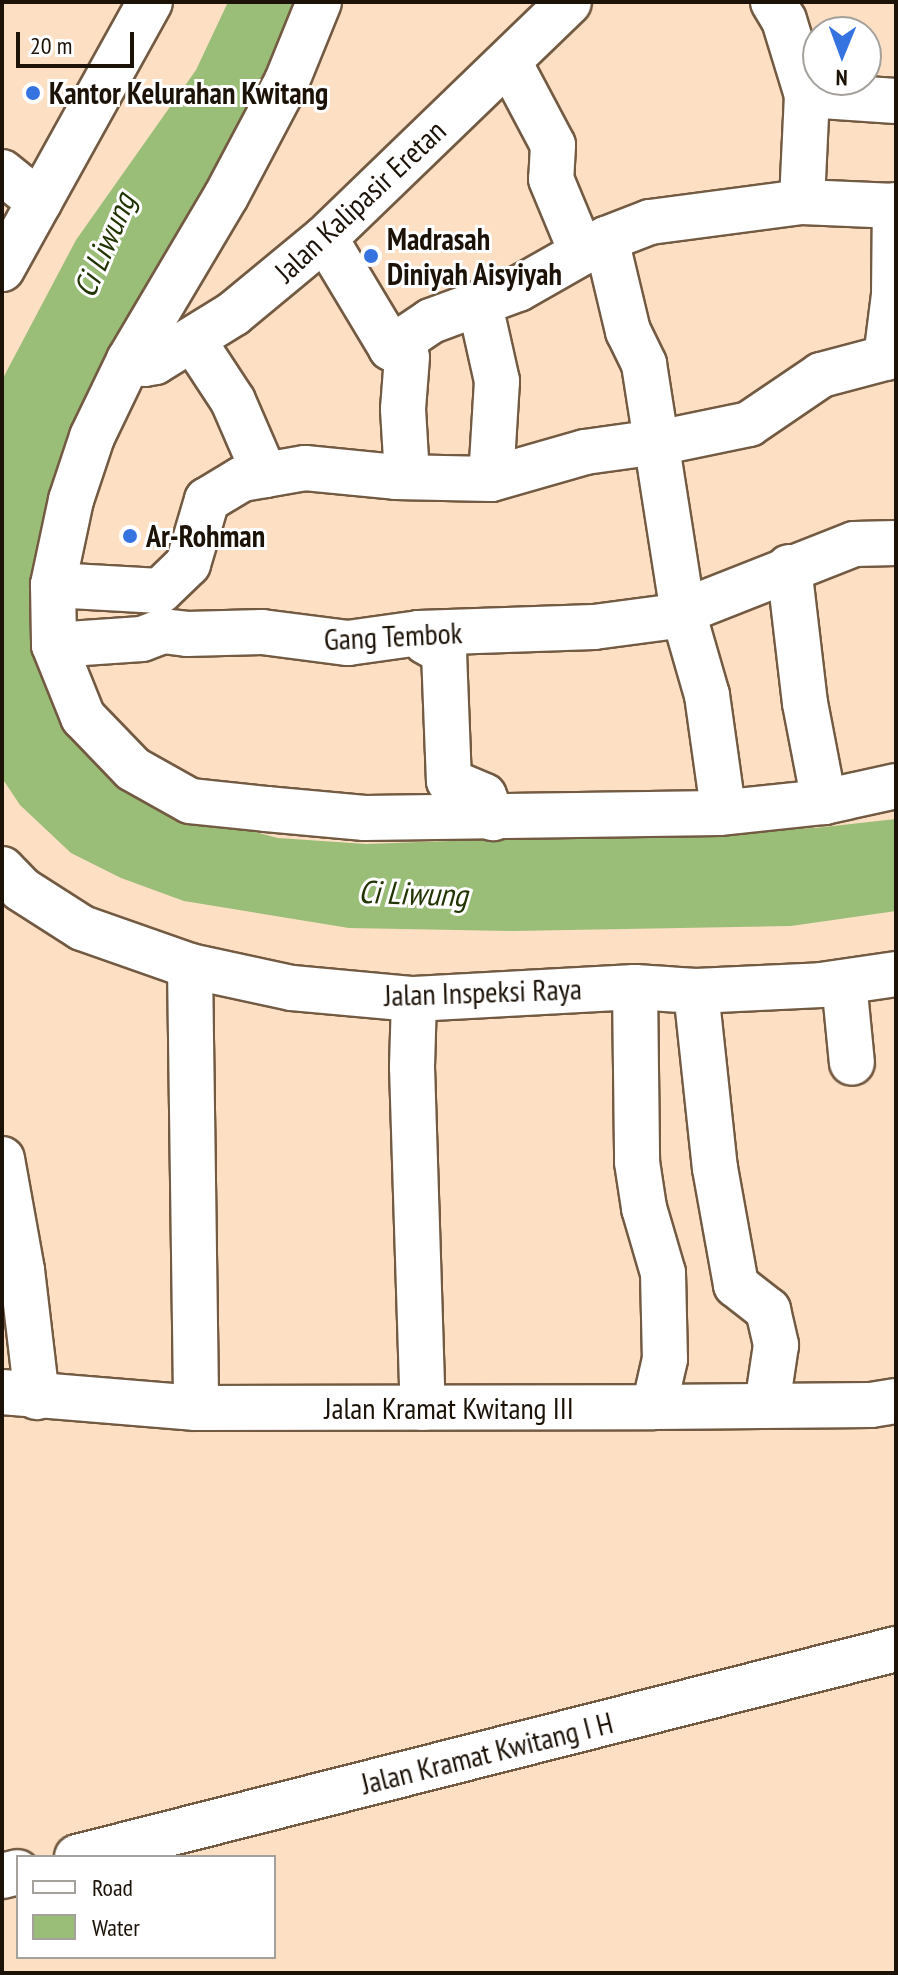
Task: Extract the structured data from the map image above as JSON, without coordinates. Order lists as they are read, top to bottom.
{
  "streets": {
    "street": [
      "Jalan Kalipasir Eretan",
      "Gang Tembok",
      "Jalan Inspeksi Raya",
      "Jalan Kramat Kwitang III",
      "Jalan Kramat Kwitang I H"
    ]
  },
  "water": ["Ci Liwung"],
  "places": ["Kantor Kelurahan Kwitang", "Madrasah Diniyah Aisyiyah", "Ar-Rohman"],
  "legend": ["Road", "Water"],
  "scale_bar": "20 m",
  "north": "bottom"
}
